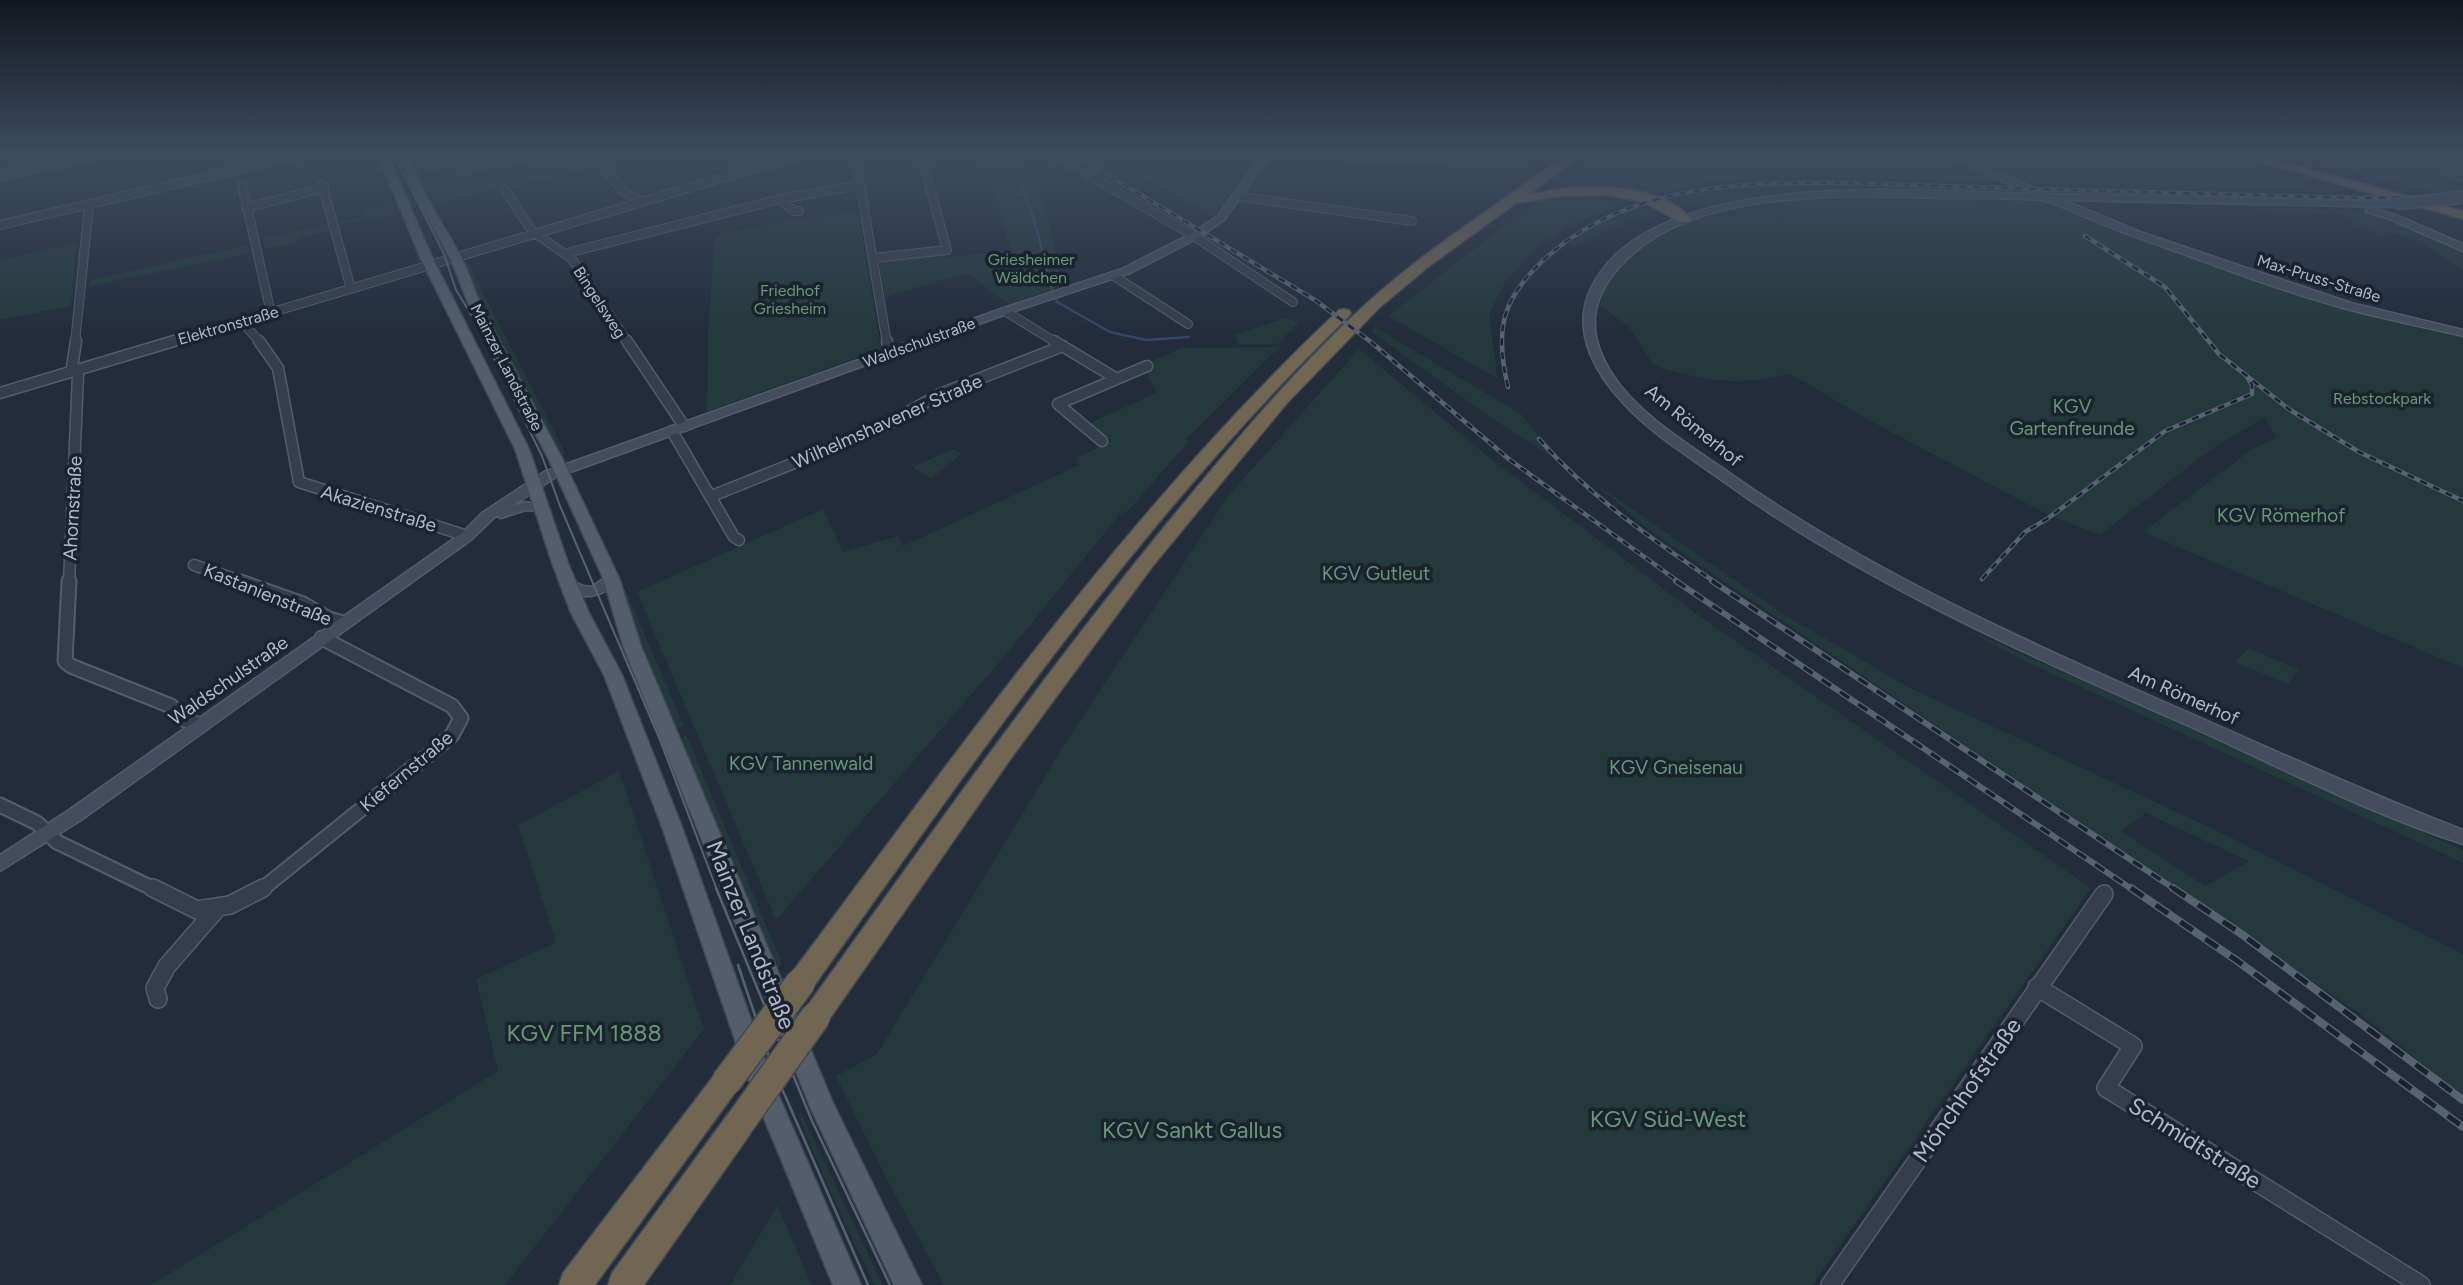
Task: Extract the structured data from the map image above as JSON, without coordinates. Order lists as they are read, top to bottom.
{
  "streets": {
    "main road": [
      "Max-Pruss-Straße",
      "Waldschulstraße",
      "Mainzer Landstraße",
      "Am Römerhof"
    ],
    "street": [
      "Bingelsweg",
      "Elektronstraße",
      "Wilhelmshavener Straße",
      "Ahornstraße",
      "Akazienstraße",
      "Kastanienstraße",
      "Kiefernstraße",
      "Mönchhofstraße",
      "Schmidtstraße"
    ]
  },
  "crossings": [
    ["Bingelsweg", "Elektronstraße"],
    ["Bingelsweg", "Waldschulstraße"],
    ["Bingelsweg", "Wilhelmshavener Straße"],
    ["Elektronstraße", "Mainzer Landstraße"],
    ["Elektronstraße", "Ahornstraße"],
    ["Elektronstraße", "Akazienstraße"],
    ["Waldschulstraße", "Mainzer Landstraße"],
    ["Waldschulstraße", "Ahornstraße"],
    ["Waldschulstraße", "Akazienstraße"],
    ["Waldschulstraße", "Kastanienstraße"],
    ["Waldschulstraße", "Kiefernstraße"],
    ["Mönchhofstraße", "Schmidtstraße"]
  ],
  "parks": [
    "Griesheimer Wäldchen",
    "Friedhof Griesheim",
    "Rebstockpark",
    "KGV Gartenfreunde",
    "KGV Römerhof",
    "KGV Gutleut",
    "KGV Tannenwald",
    "KGV Gneisenau",
    "KGV FFM 1888",
    "KGV Süd-West",
    "KGV Sankt Gallus"
  ]
}
